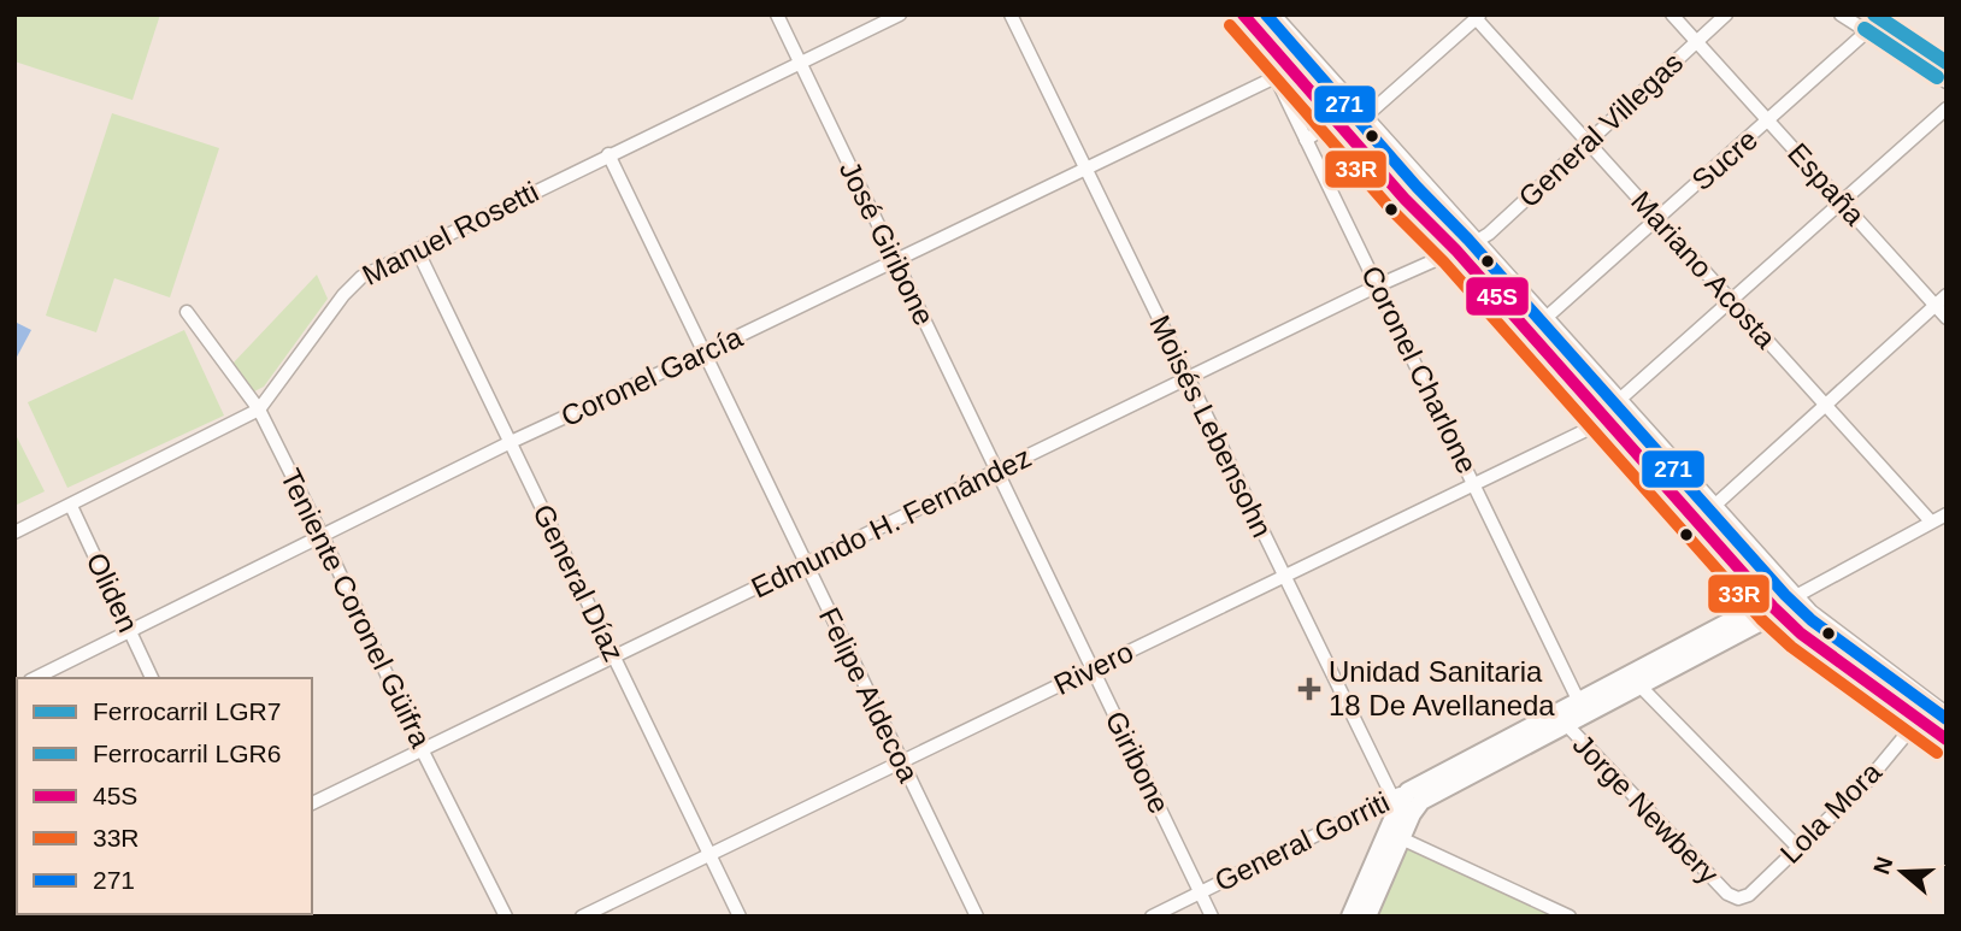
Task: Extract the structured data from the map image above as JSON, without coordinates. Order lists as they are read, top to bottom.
{
  "streets": {
    "street": [
      "General Villegas",
      "Sucre",
      "España",
      "Manuel Rosetti",
      "José Giribone",
      "Mariano Acosta",
      "Coronel Charlone",
      "Coronel García",
      "Moisés Lebensohn",
      "Edmundo H. Fernández",
      "General Díaz",
      "Oliden",
      "Teniente Coronel Güifra",
      "Rivero",
      "Felipe Aldecoa",
      "Giribone",
      "Jorge Newbery",
      "Lola Mora",
      "General Gorriti"
    ]
  },
  "crossings": [
    ["General Villegas", "España"],
    ["General Villegas", "Mariano Acosta"],
    ["General Villegas", "Edmundo H. Fernández"],
    ["Sucre", "España"],
    ["Sucre", "Mariano Acosta"],
    ["España", "Rivero"],
    ["Manuel Rosetti", "José Giribone"],
    ["Manuel Rosetti", "General Díaz"],
    ["Manuel Rosetti", "Oliden"],
    ["Manuel Rosetti", "Teniente Coronel Güifra"],
    ["Manuel Rosetti", "Felipe Aldecoa"],
    ["José Giribone", "Coronel García"],
    ["José Giribone", "Edmundo H. Fernández"],
    ["José Giribone", "Giribone"],
    ["Mariano Acosta", "Rivero"],
    ["Coronel Charlone", "Coronel García"],
    ["Coronel Charlone", "Edmundo H. Fernández"],
    ["Coronel Charlone", "Rivero"],
    ["Coronel García", "Moisés Lebensohn"],
    ["Coronel García", "General Díaz"],
    ["Coronel García", "Oliden"],
    ["Coronel García", "Teniente Coronel Güifra"],
    ["Coronel García", "Felipe Aldecoa"],
    ["Moisés Lebensohn", "Edmundo H. Fernández"],
    ["Moisés Lebensohn", "Rivero"],
    ["Moisés Lebensohn", "General Gorriti"],
    ["Edmundo H. Fernández", "General Díaz"],
    ["Edmundo H. Fernández", "Teniente Coronel Güifra"],
    ["Edmundo H. Fernández", "Felipe Aldecoa"],
    ["Edmundo H. Fernández", "Giribone"],
    ["General Díaz", "Rivero"],
    ["Rivero", "Felipe Aldecoa"],
    ["Rivero", "Giribone"],
    ["Giribone", "General Gorriti"],
    ["Jorge Newbery", "Lola Mora"]
  ],
  "places": {
    "health": ["Unidad Sanitaria 18 De Avellaneda"]
  },
  "lines": [
    "rail line LGR7",
    "transit line 45S",
    "transit line 271",
    "transit line 33R",
    "rail line LGR6"
  ],
  "legend": [
    "Ferrocarril LGR7",
    "Ferrocarril LGR6",
    "45S",
    "33R",
    "271"
  ],
  "north": "left"
}
